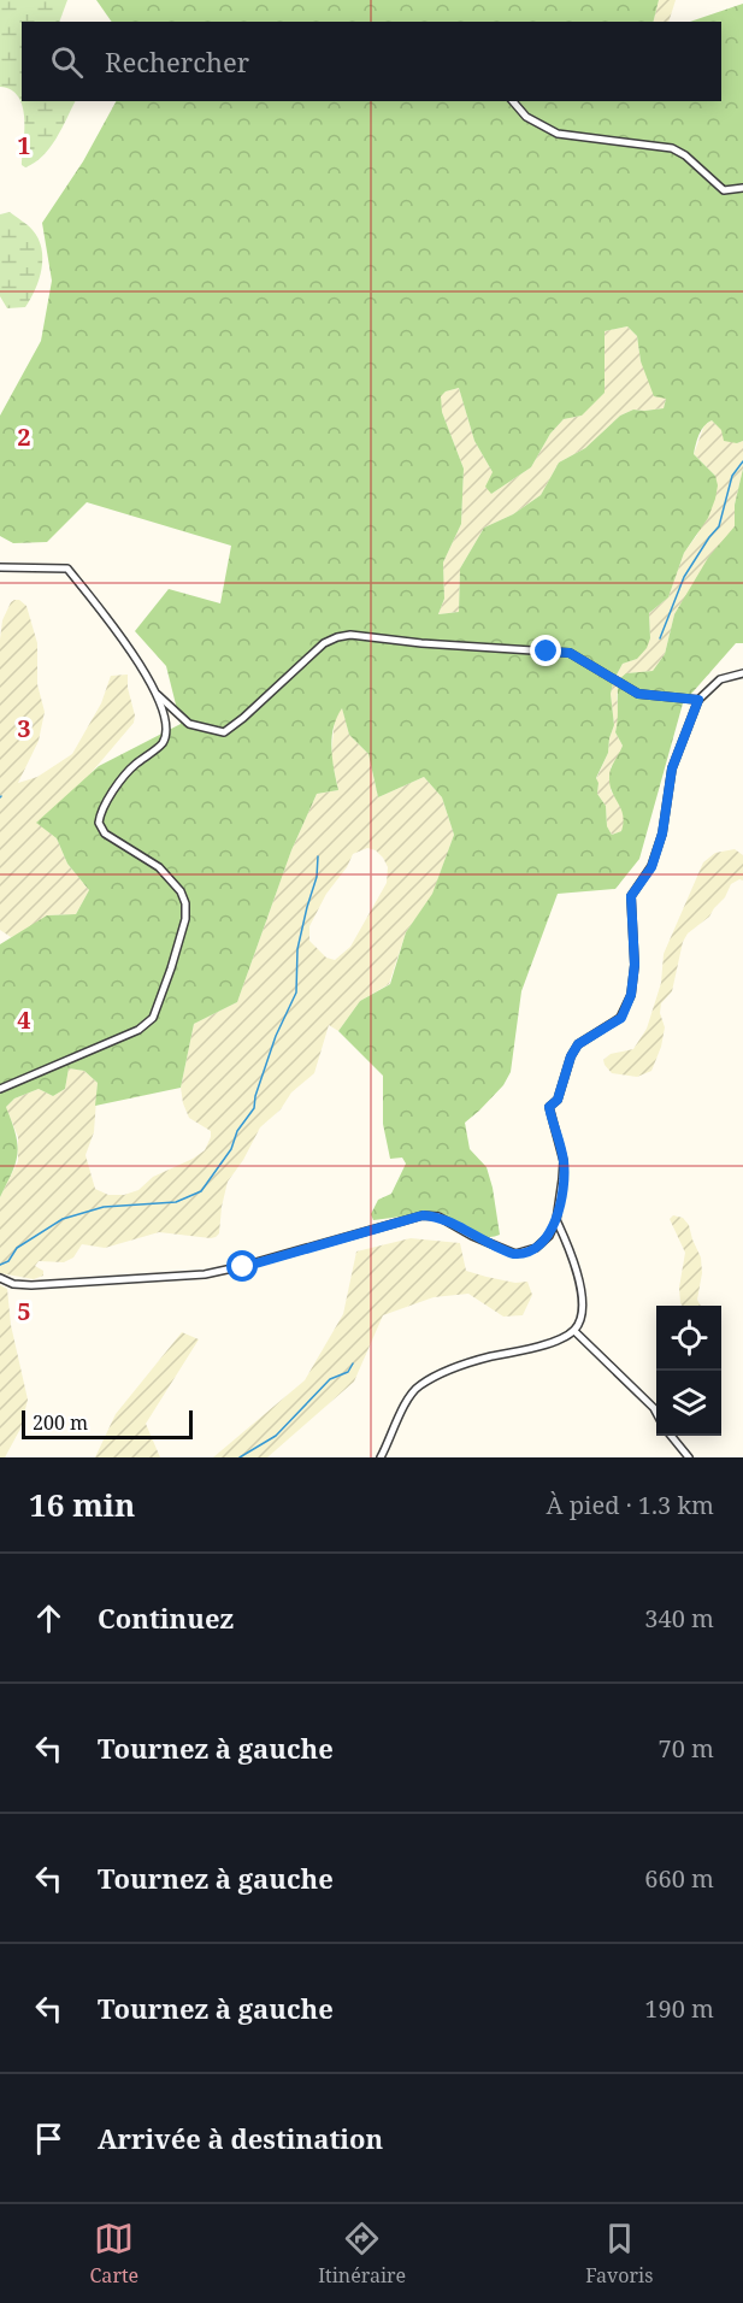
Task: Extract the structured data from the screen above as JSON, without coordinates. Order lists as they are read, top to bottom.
{
  "scale_bar": "200 m",
  "page": {
    "search": "Rechercher",
    "scale": "200 m",
    "heading": ["16 min", "À pied · 1.3 km"],
    "list": [
      ["Continuez", "340 m"],
      ["Tournez à gauche", "70 m"],
      ["Tournez à gauche", "660 m"],
      ["Tournez à gauche", "190 m"],
      "Arrivée à destination"
    ],
    "nav": ["Carte", "Itinéraire", "Favoris"]
  },
  "grid": {
    "rows": [
      "1",
      "2",
      "3",
      "4",
      "5"
    ]
  }
}
